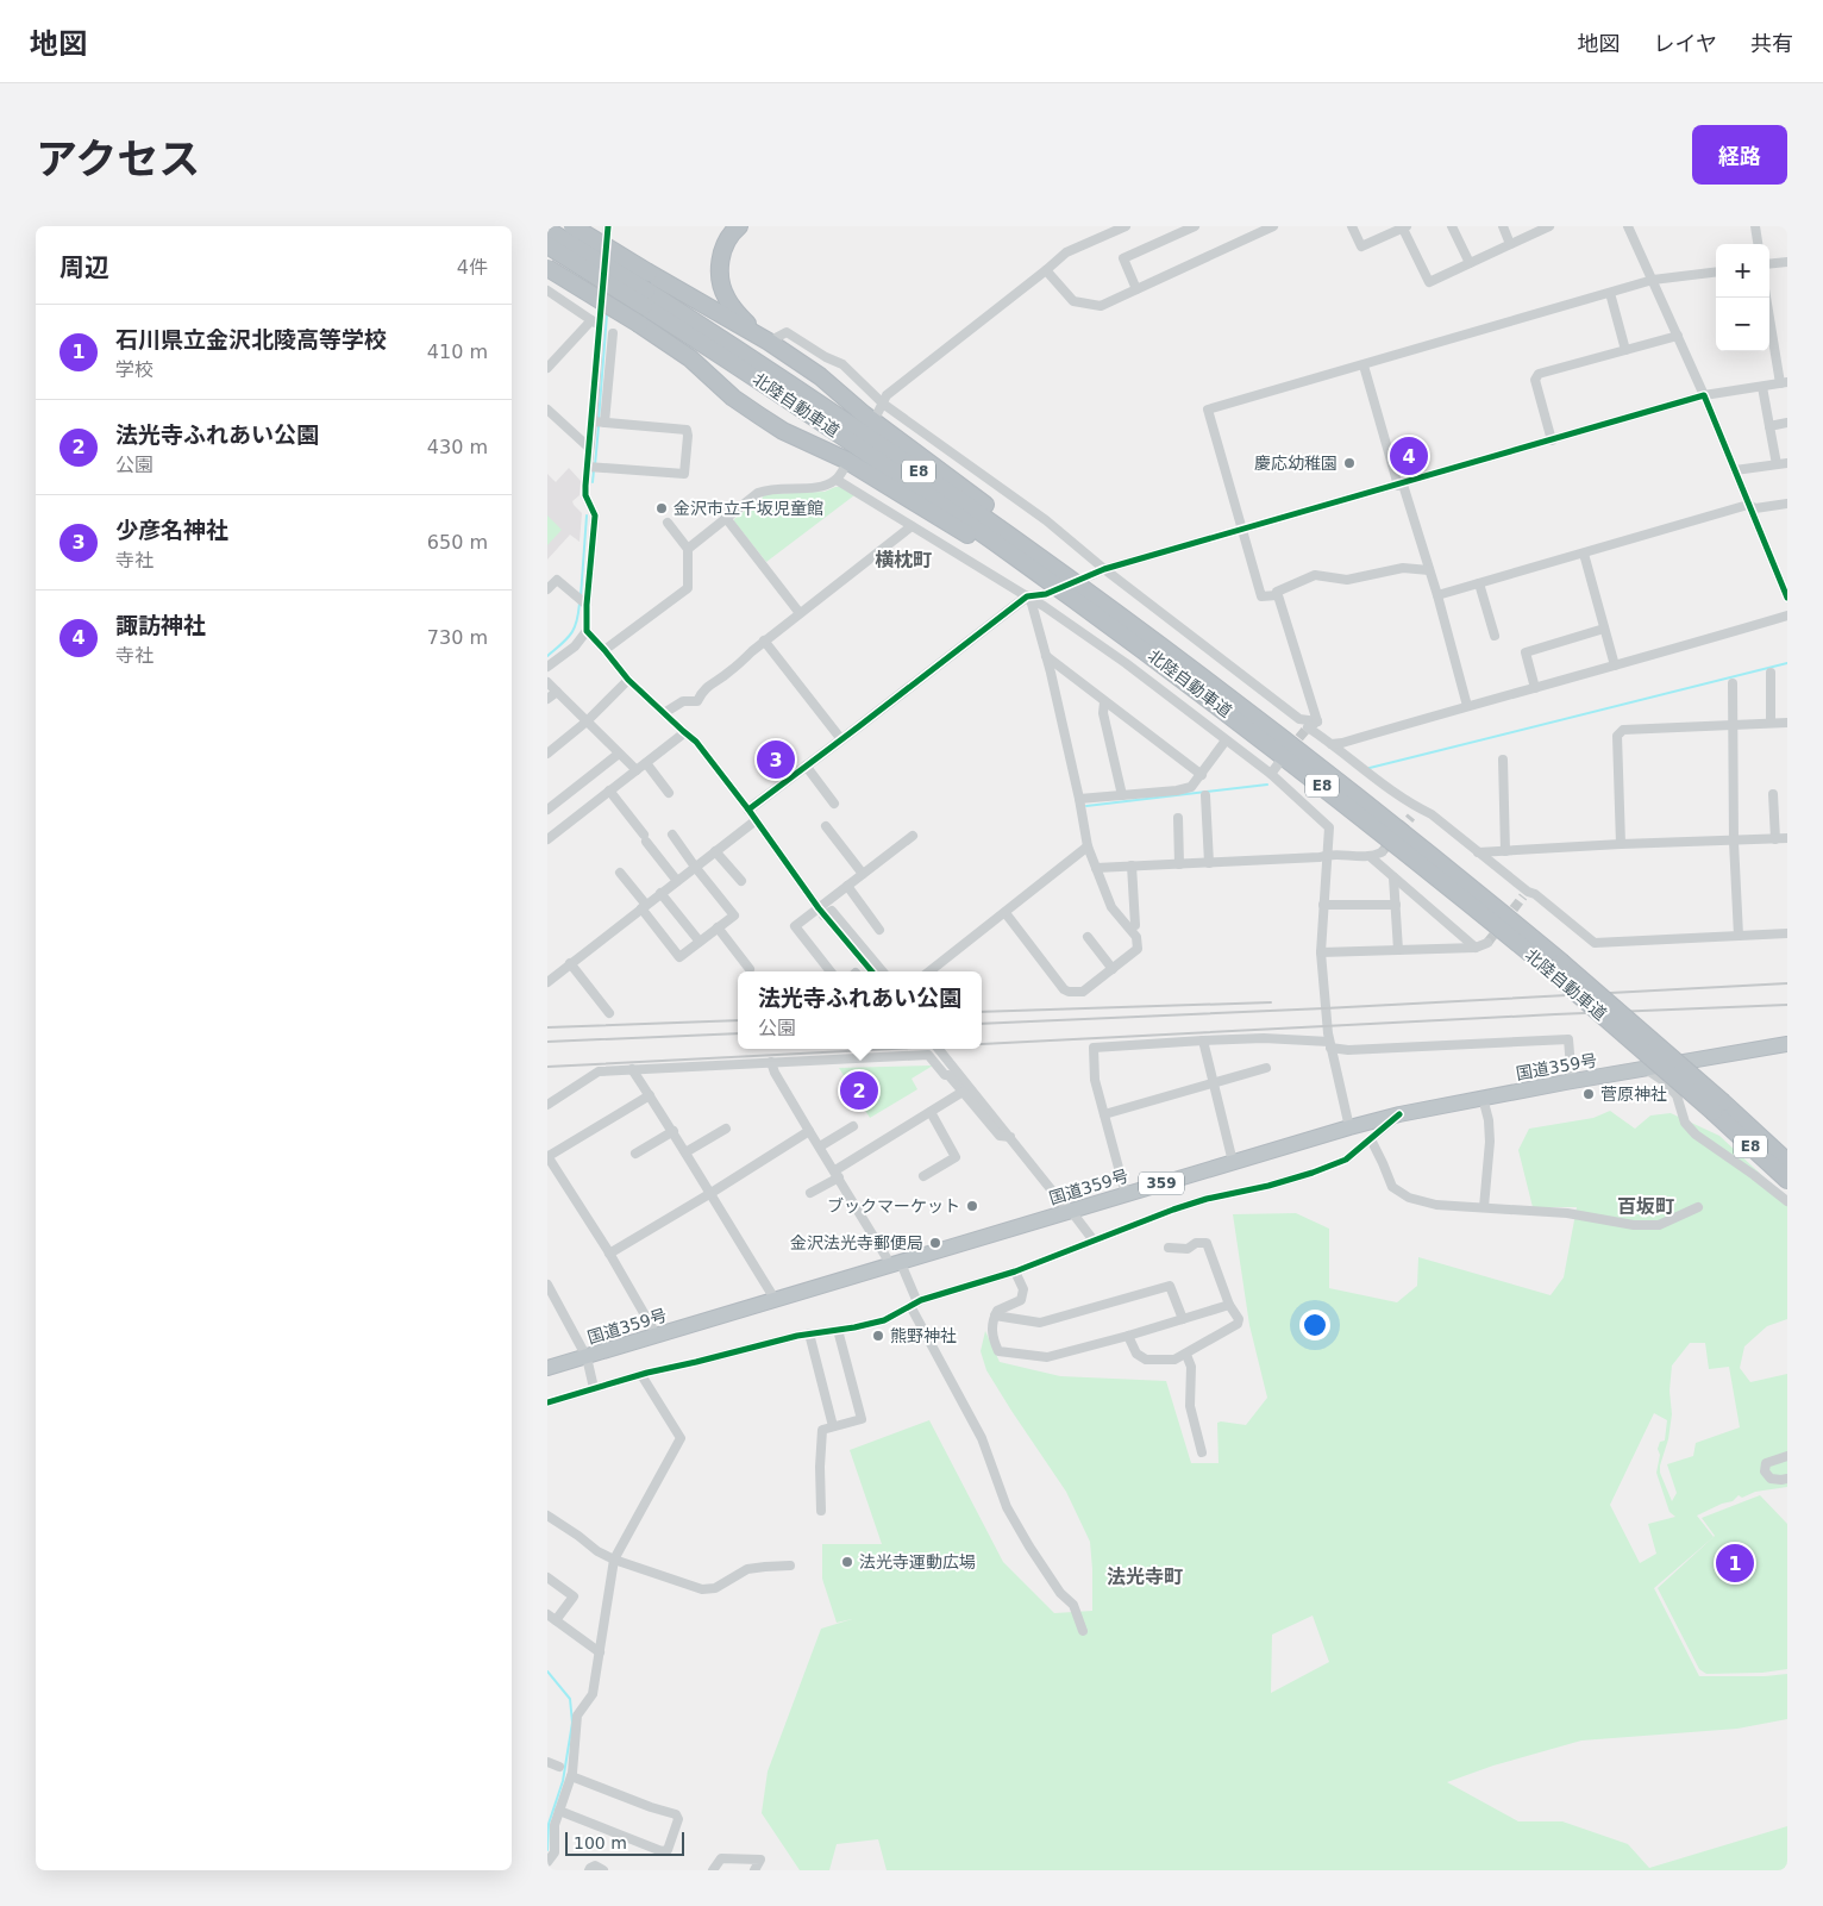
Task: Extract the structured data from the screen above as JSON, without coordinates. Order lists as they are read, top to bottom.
{
  "streets": {
    "highway": [
      "北陸自動車道",
      "E8",
      "国道359号",
      "359"
    ]
  },
  "districts": ["横枕町", "百坂町", "法光寺町"],
  "places": [
    "慶応幼稚園",
    "金沢市立千坂児童館",
    "菅原神社",
    "ブックマーケット",
    "金沢法光寺郵便局",
    "熊野神社",
    "法光寺運動広場"
  ],
  "scale_bar": "100 m",
  "page": {
    "header": "地図",
    "nav": ["地図", "レイヤ", "共有"],
    "title": "アクセス",
    "buttons": "経路",
    "heading": ["周辺", "4件"],
    "map_buttons": ["+", "−"],
    "list": [
      {
        "mark": "1",
        "name": "石川県立金沢北陵高等学校",
        "note": "学校",
        "value": "410 m"
      },
      {
        "mark": "2",
        "name": "法光寺ふれあい公園",
        "note": "公園",
        "value": "430 m"
      },
      {
        "mark": "3",
        "name": "少彦名神社",
        "note": "寺社",
        "value": "650 m"
      },
      {
        "mark": "4",
        "name": "諏訪神社",
        "note": "寺社",
        "value": "730 m"
      }
    ],
    "pins": [
      "4",
      "3",
      "2",
      "1"
    ],
    "popup": ["法光寺ふれあい公園", "公園"],
    "scale": "100 m"
  }
}
